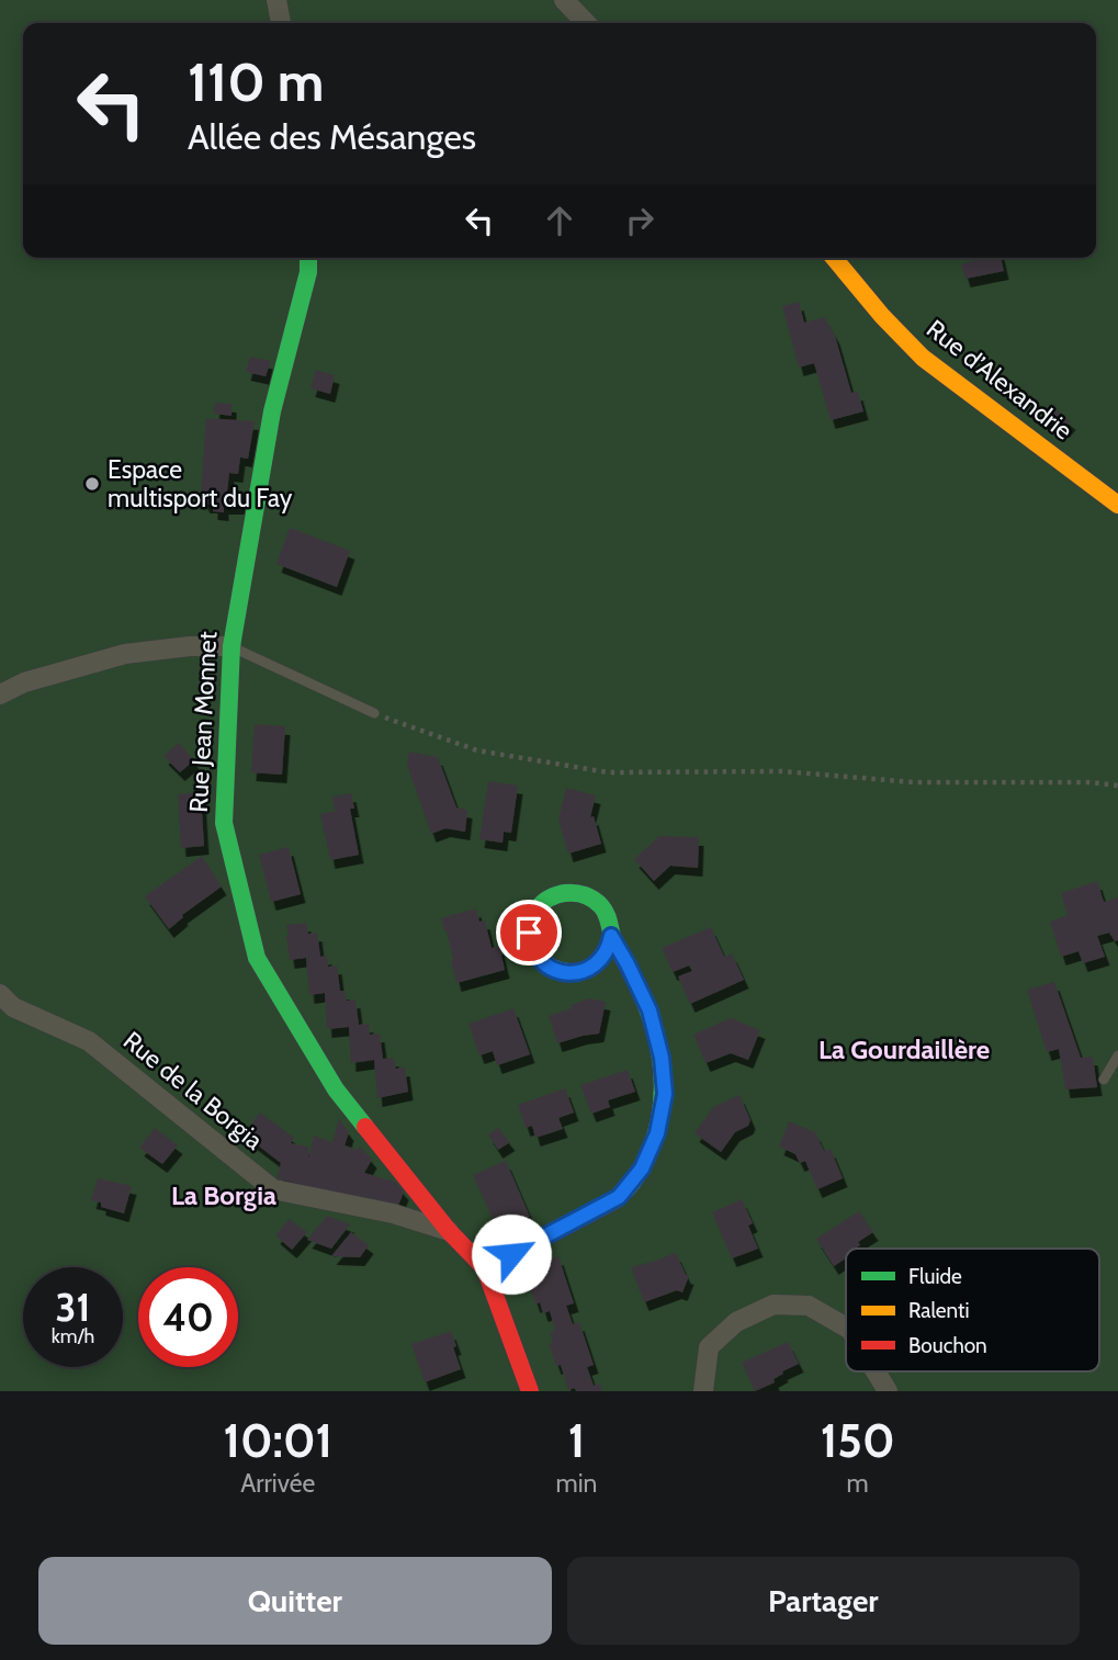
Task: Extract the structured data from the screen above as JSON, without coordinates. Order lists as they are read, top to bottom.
{
  "streets": {
    "street": ["Rue d’Alexandrie", "Rue Jean Monnet", "Rue de la Borgia"]
  },
  "crossings": [
    ["Rue Jean Monnet", "Rue de la Borgia"]
  ],
  "districts": ["La Gourdaillère", "La Borgia"],
  "places": ["Espace multisport du Fay"],
  "legend": ["Fluide", "Ralenti", "Bouchon"],
  "page": {
    "turn": ["110 m", "Allée des Mésanges"],
    "speed": "31 km/h",
    "limit": "40",
    "eta": [
      "10:01",
      "Arrivée",
      "1",
      "min",
      "150",
      "m"
    ],
    "buttons": ["Quitter", "Partager"]
  }
}
